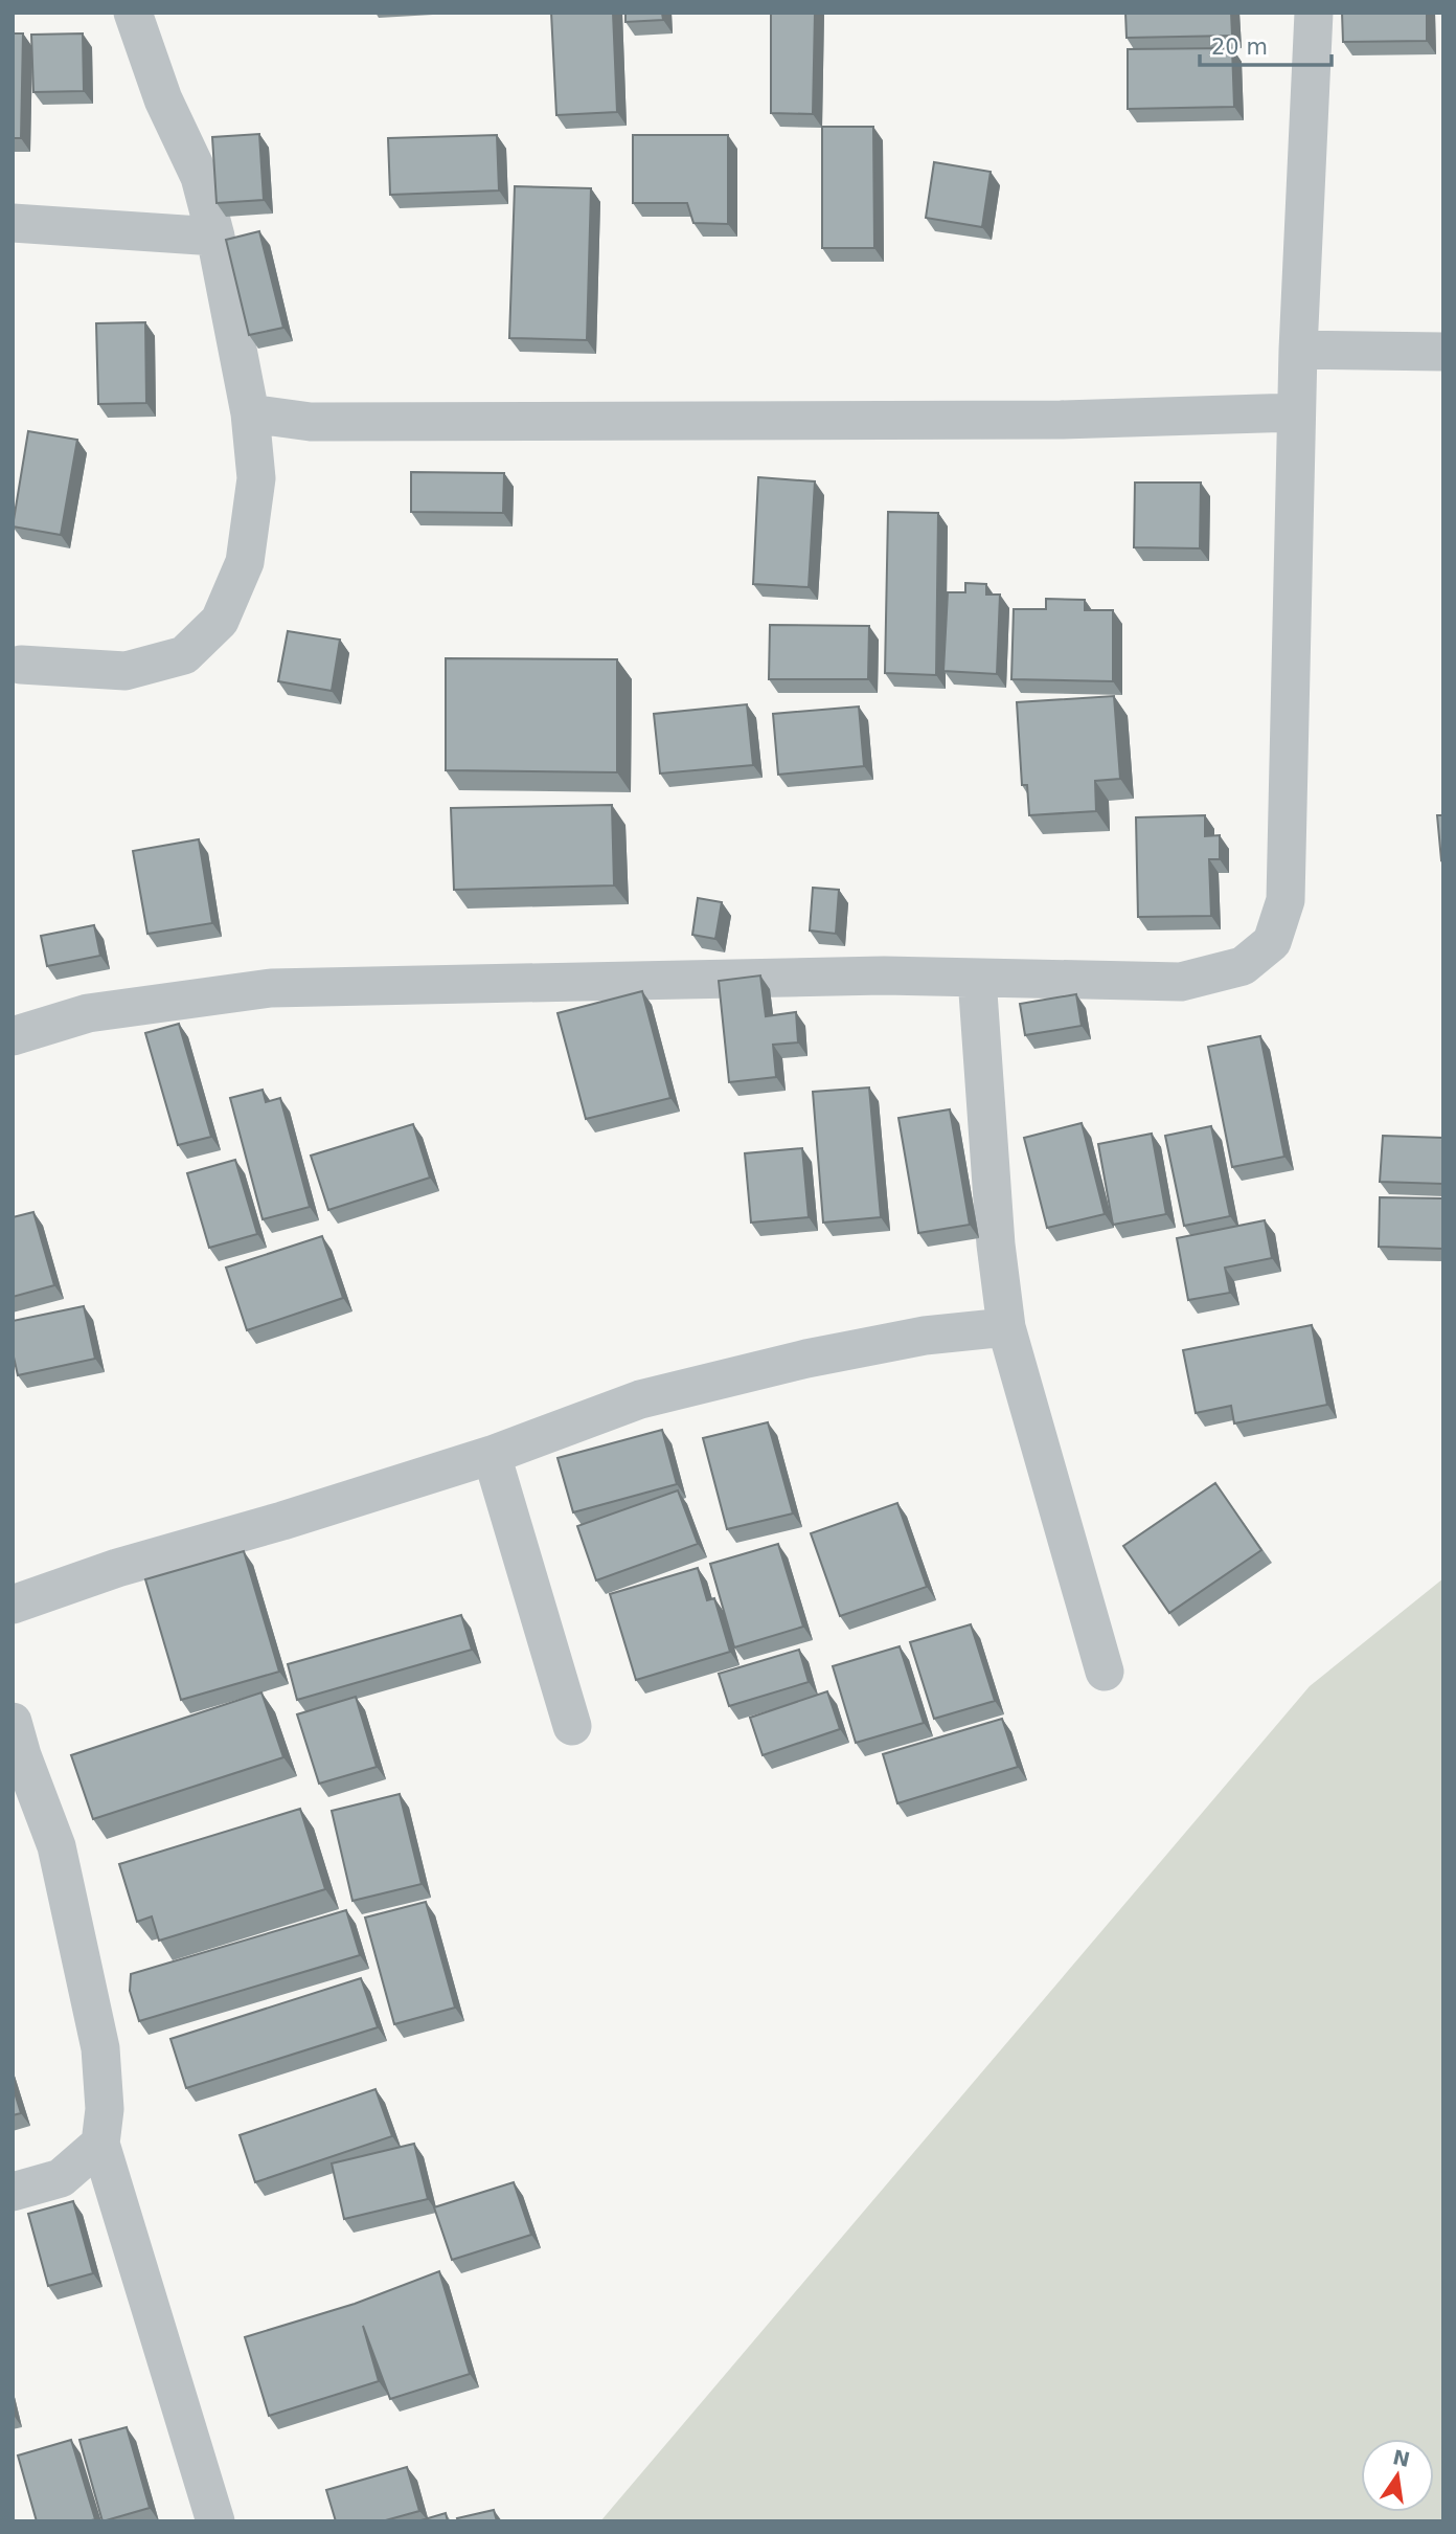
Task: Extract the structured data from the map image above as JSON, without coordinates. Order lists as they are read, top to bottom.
{
  "scale_bar": "20 m",
  "north": "top"
}
